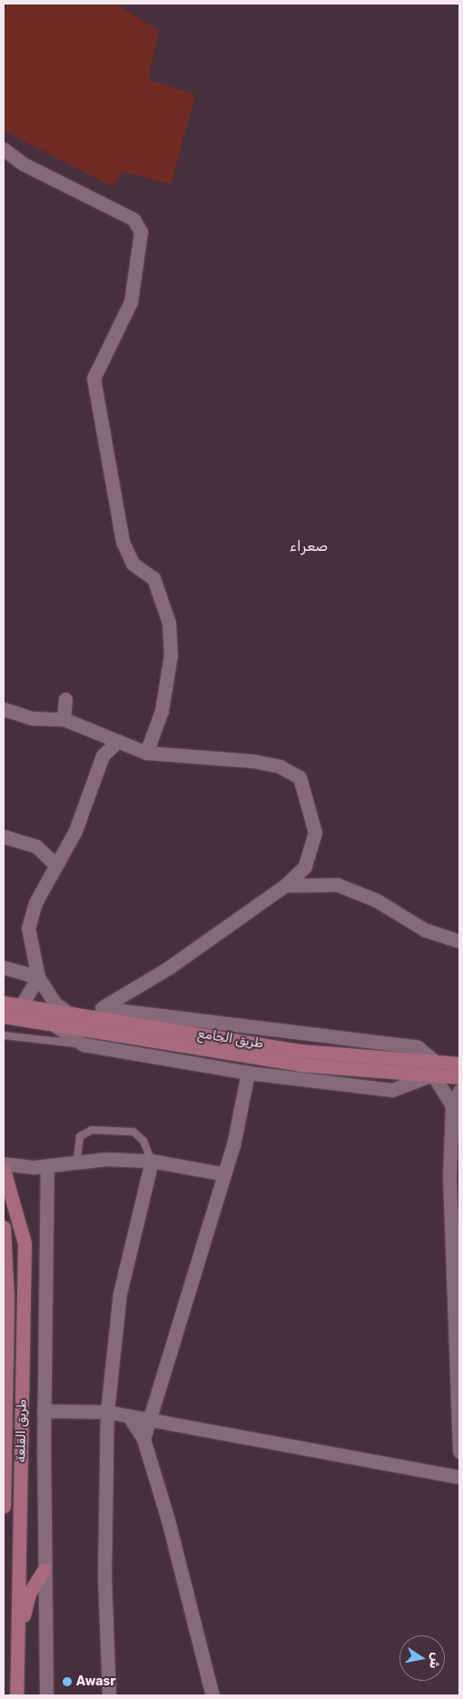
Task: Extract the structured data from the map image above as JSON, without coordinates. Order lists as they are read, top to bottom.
{
  "streets": {
    "main road": ["طريق الجامع", "طريق القلعة"]
  },
  "districts": ["صعراء"],
  "places": ["Awasr"],
  "north": "right"
}
